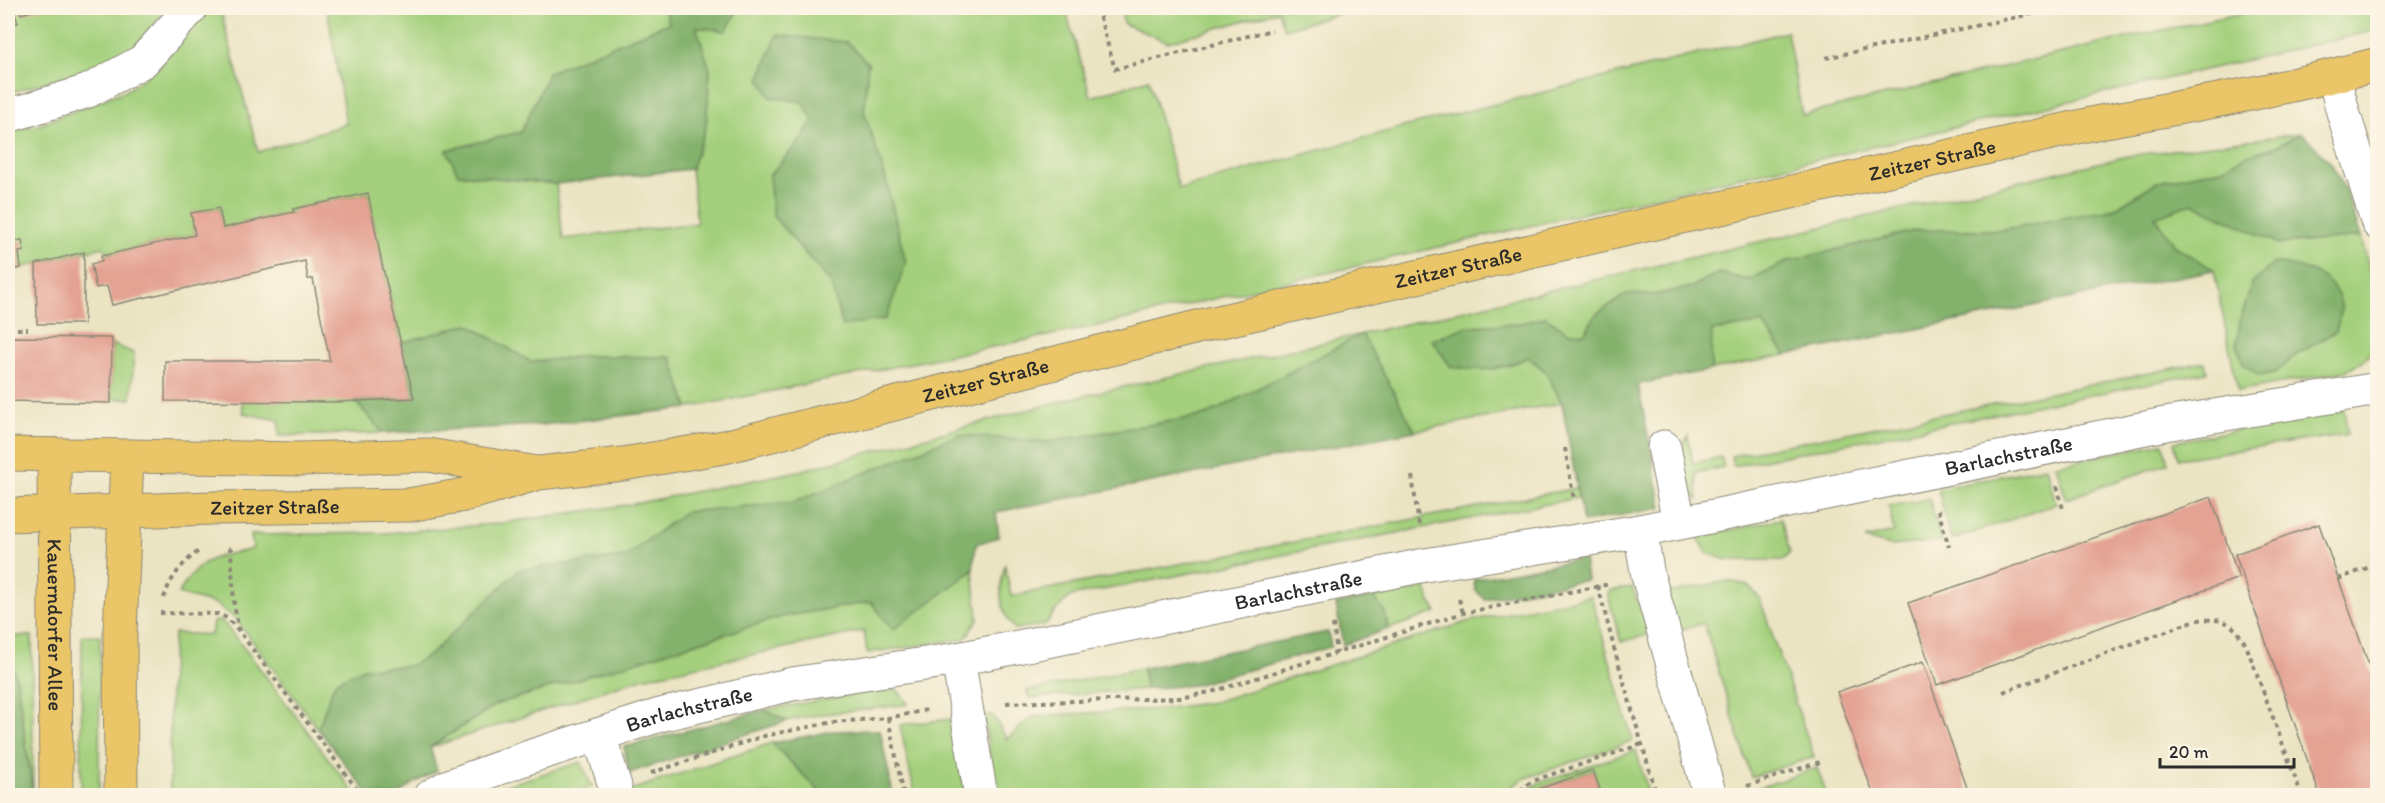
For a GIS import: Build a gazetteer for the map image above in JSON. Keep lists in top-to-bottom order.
{
  "streets": {
    "main road": ["Zeitzer Straße", "Kauerndorfer Allee"],
    "street": ["Barlachstraße"]
  },
  "crossings": [
    ["Zeitzer Straße", "Kauerndorfer Allee"]
  ],
  "scale_bar": "20 m"
}
